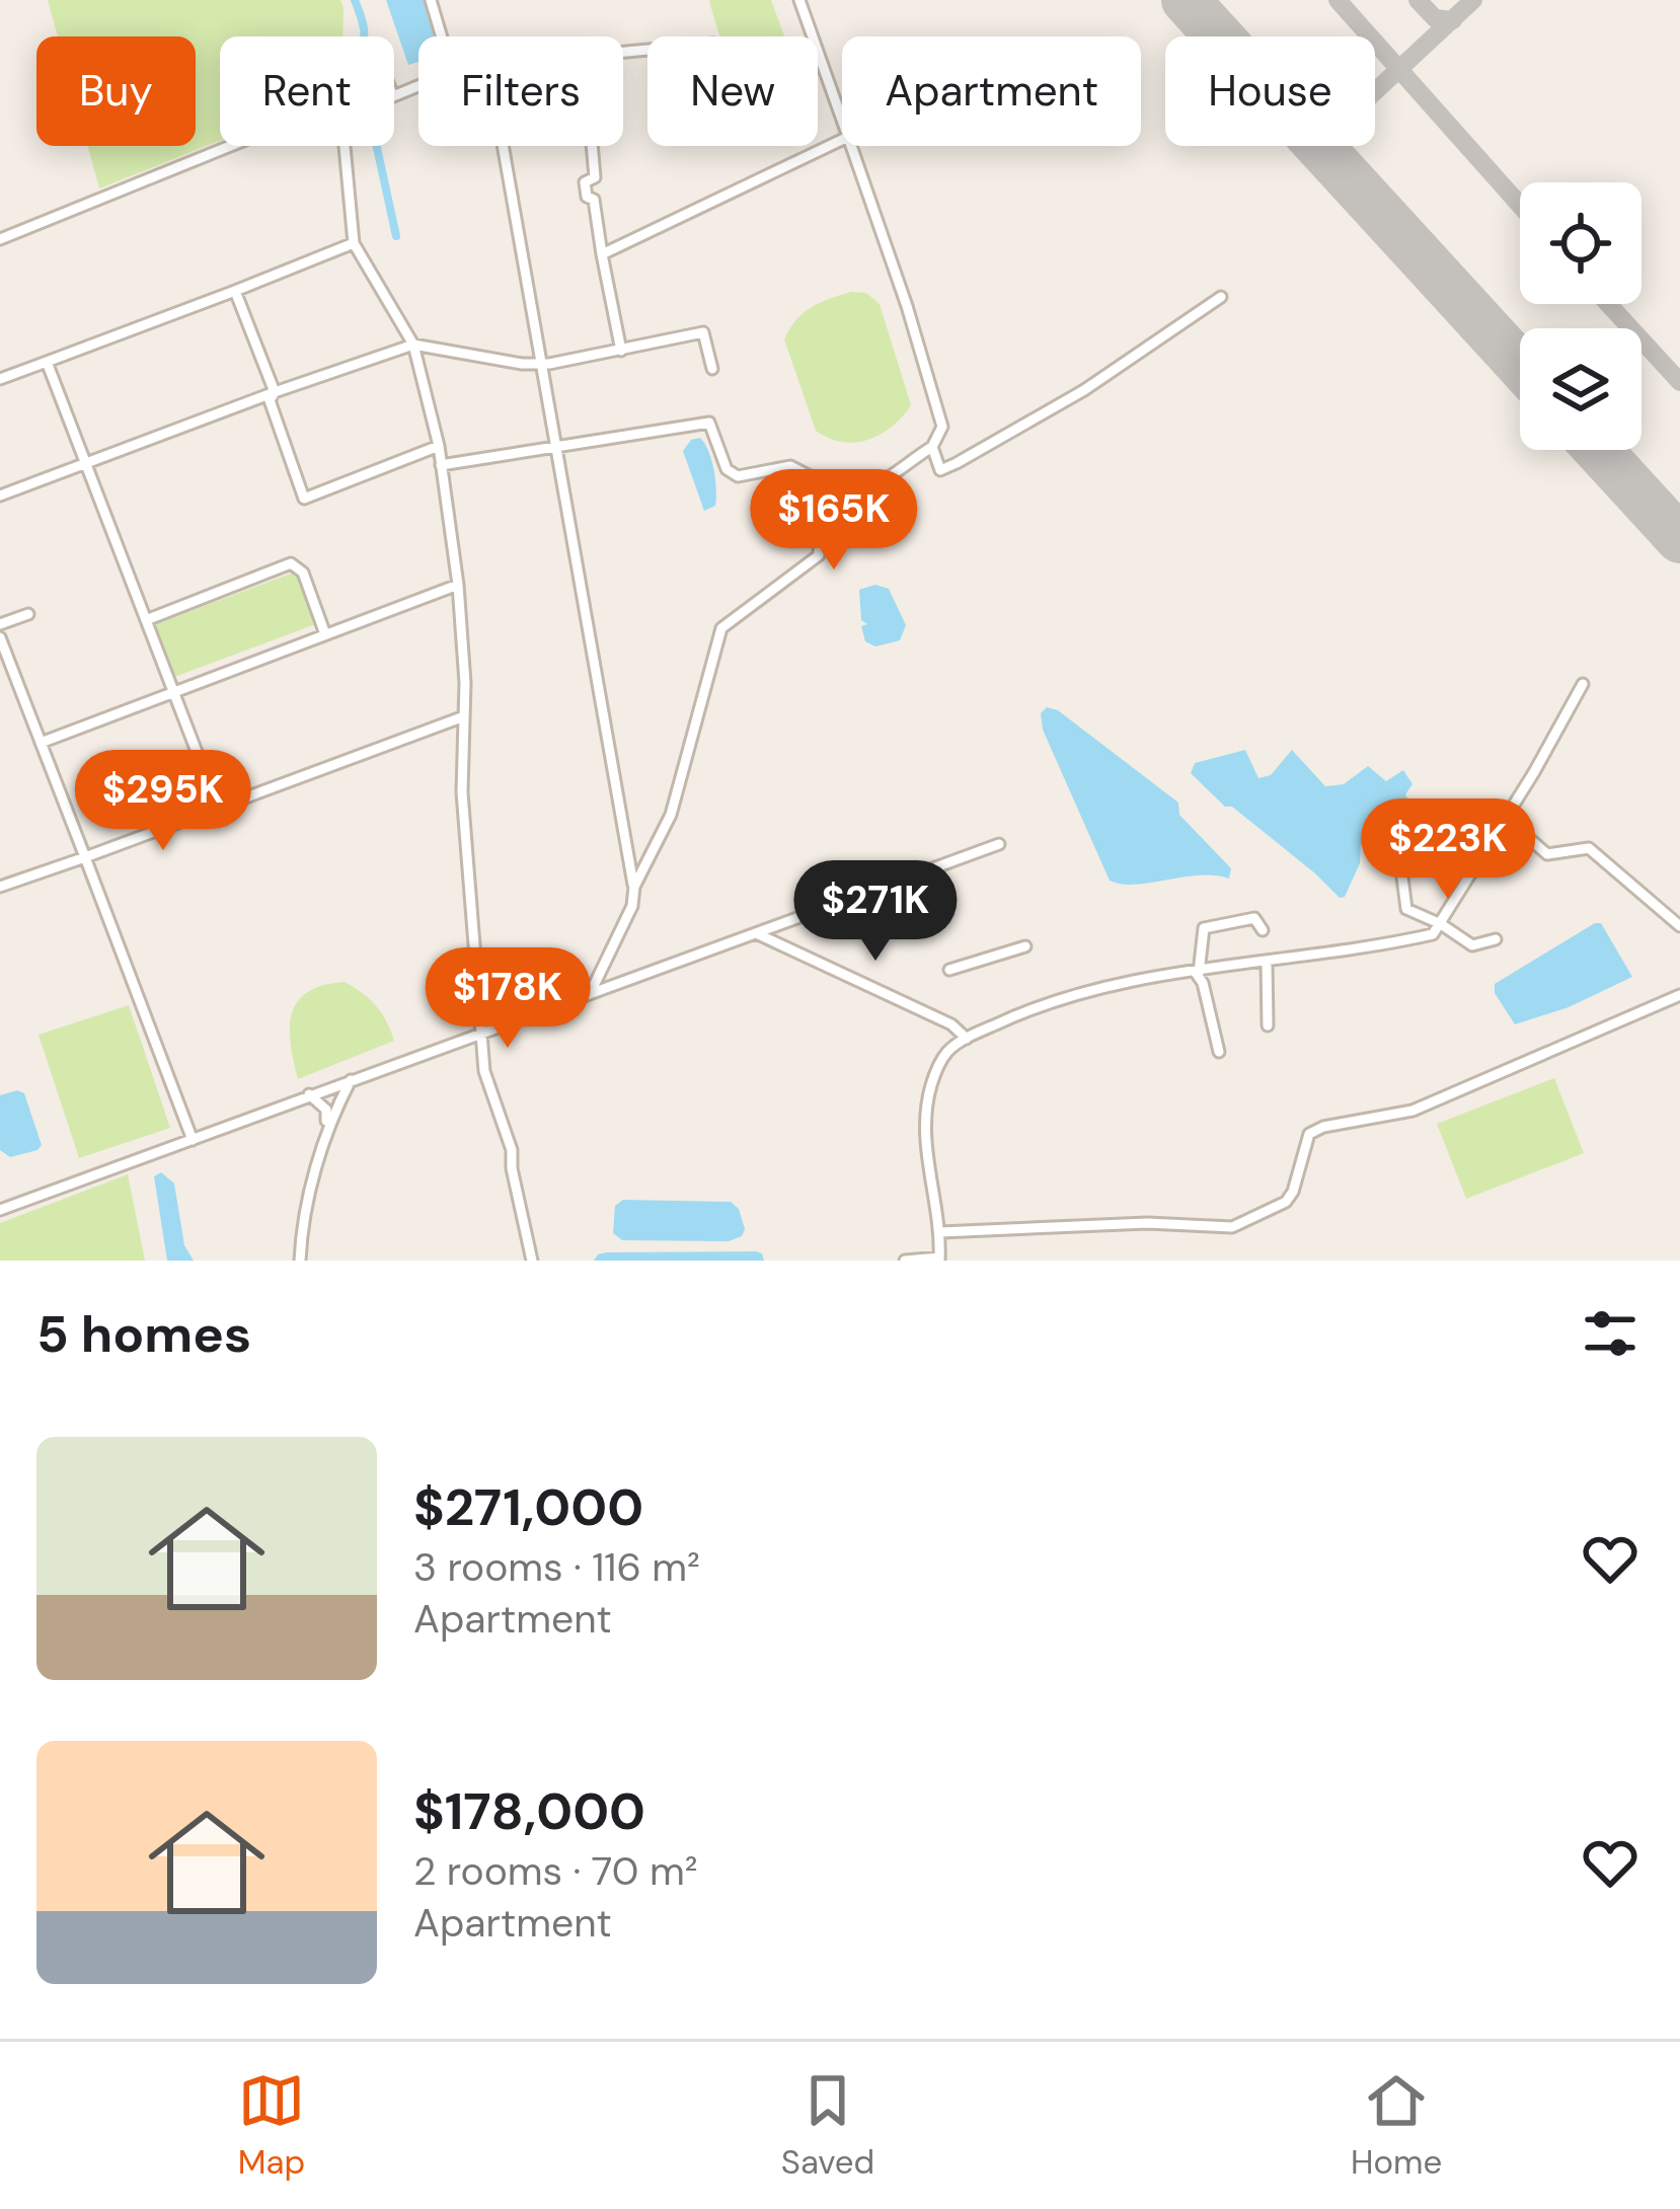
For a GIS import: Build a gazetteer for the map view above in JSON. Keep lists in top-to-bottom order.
{
  "page": {
    "chip": [
      "Buy",
      "Rent",
      "Filters",
      "New",
      "Apartment",
      "House"
    ],
    "price": [
      "$165K",
      "$295K",
      "$223K",
      "$271K",
      "$178K"
    ],
    "heading": "5 homes",
    "list": [
      {
        "name": "$271,000",
        "note": "3 rooms · 116 m² · Apartment"
      },
      {
        "name": "$178,000",
        "note": "2 rooms · 70 m² · Apartment"
      }
    ],
    "tabs": ["Map", "Saved", "Home"]
  }
}
